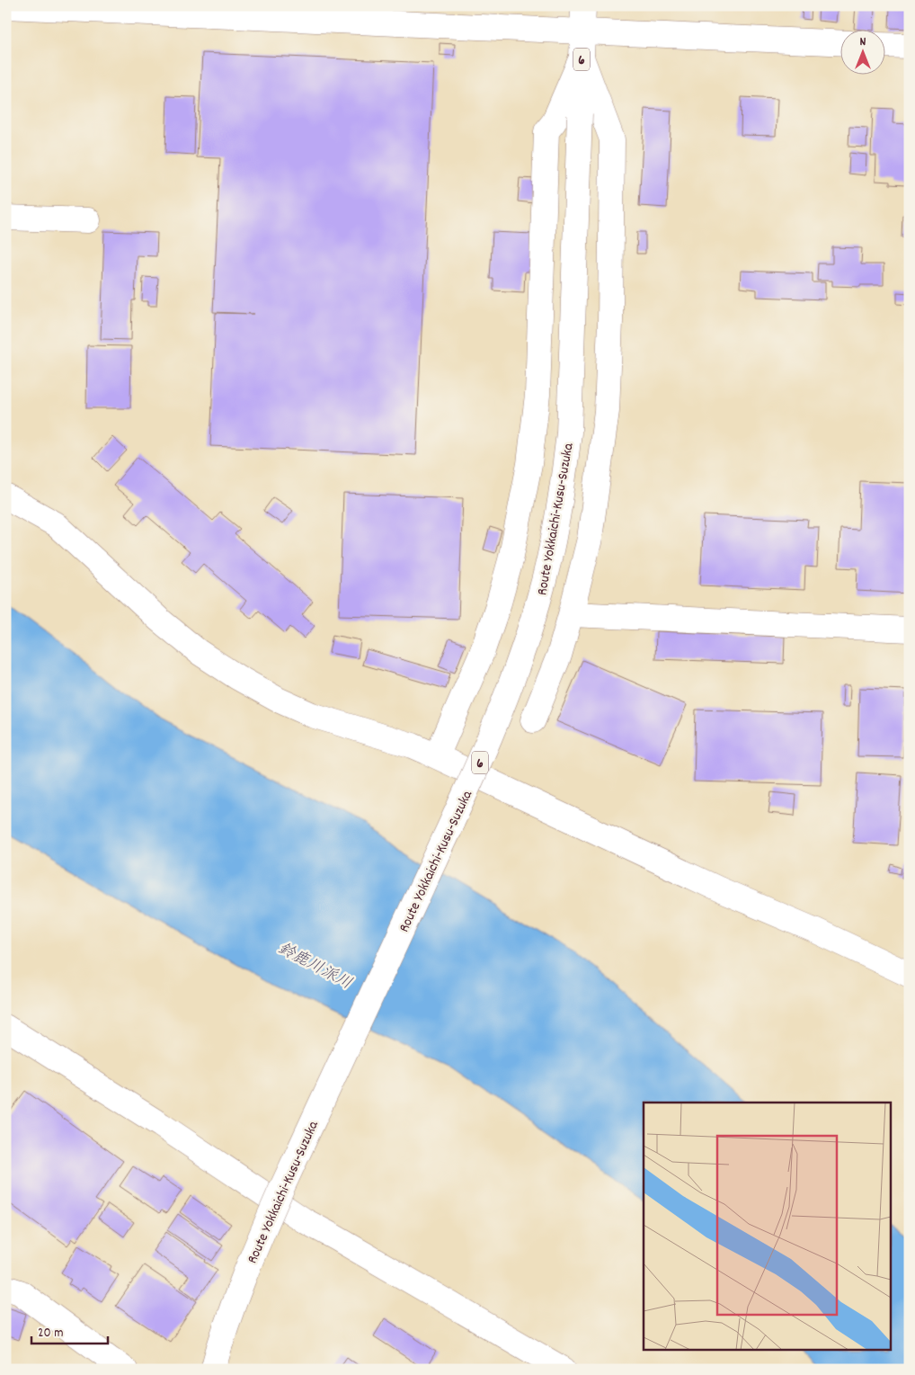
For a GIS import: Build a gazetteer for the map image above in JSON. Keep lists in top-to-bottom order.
{
  "streets": {
    "street": ["6", "Route Yokkaichi-Kusu-Suzuka"]
  },
  "water": ["鈴鹿川派川"],
  "scale_bar": "20 m",
  "north": "top"
}
